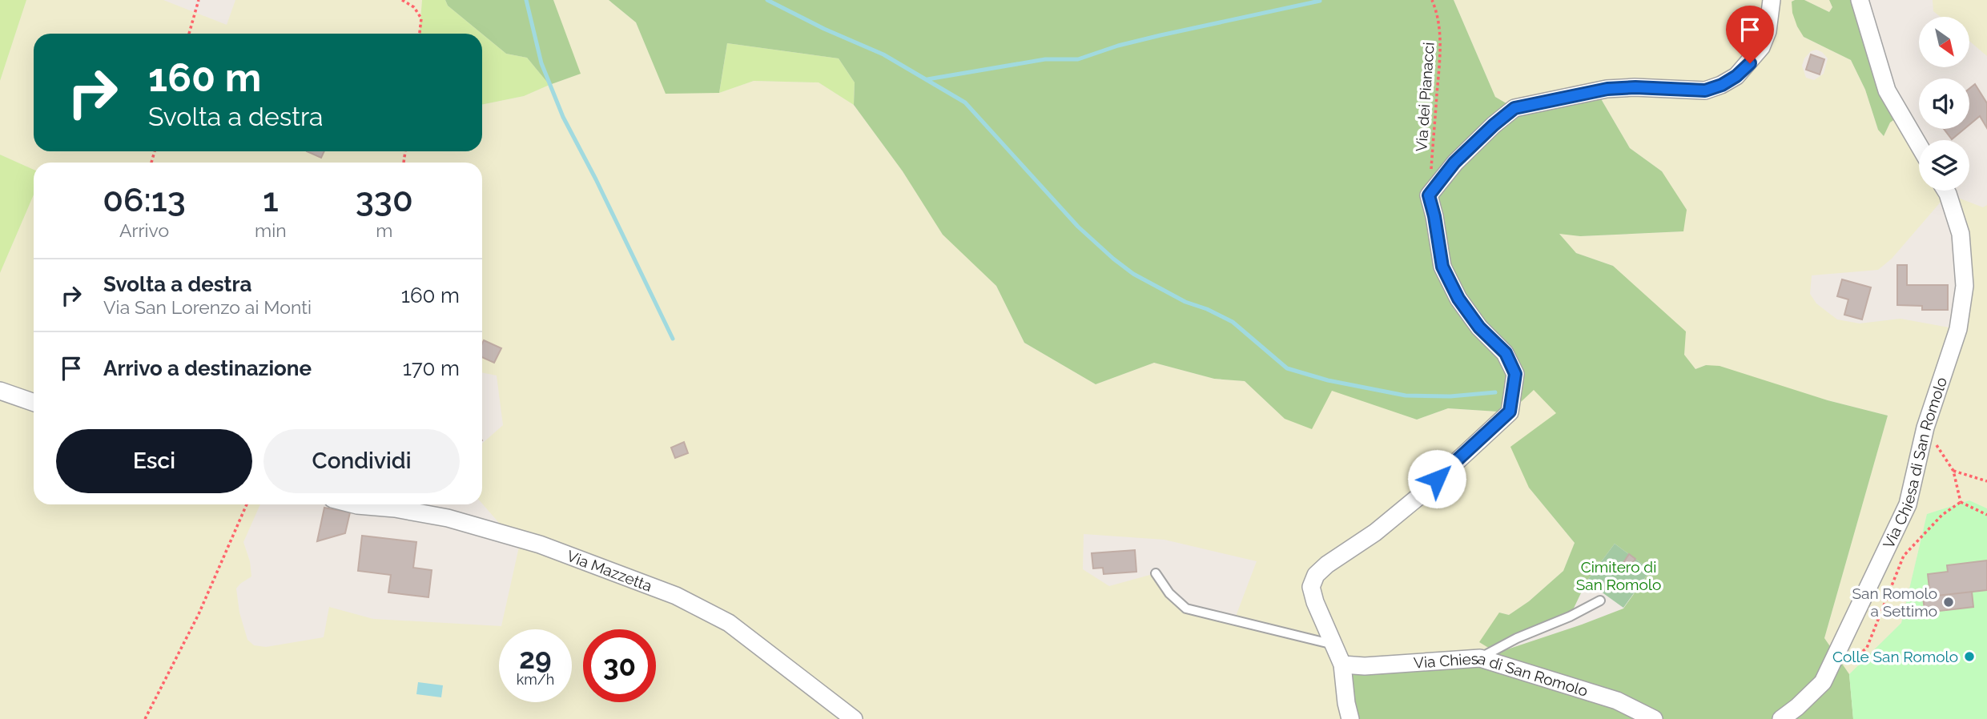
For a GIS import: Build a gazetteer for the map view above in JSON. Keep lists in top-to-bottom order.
{
  "streets": {
    "street": ["Via Chiesa di San Romolo", "Via Mazzetta"],
    "path": ["Via dei Pianacci"]
  },
  "parks": ["Cimitero di San Romolo"],
  "places": ["San Romolo a Settimo", "Colle San Romolo"],
  "north": "bottom right",
  "page": {
    "turn": ["160 m", "Svolta a destra"],
    "eta": [
      "06:13",
      "Arrivo",
      "1",
      "min",
      "330",
      "m"
    ],
    "list": [
      {
        "name": "Svolta a destra",
        "note": "Via San Lorenzo ai Monti",
        "value": "160 m"
      },
      {
        "name": "Arrivo a destinazione",
        "value": "170 m"
      }
    ],
    "buttons": ["Esci", "Condividi"],
    "speed": "29 km/h",
    "limit": "30"
  }
}
